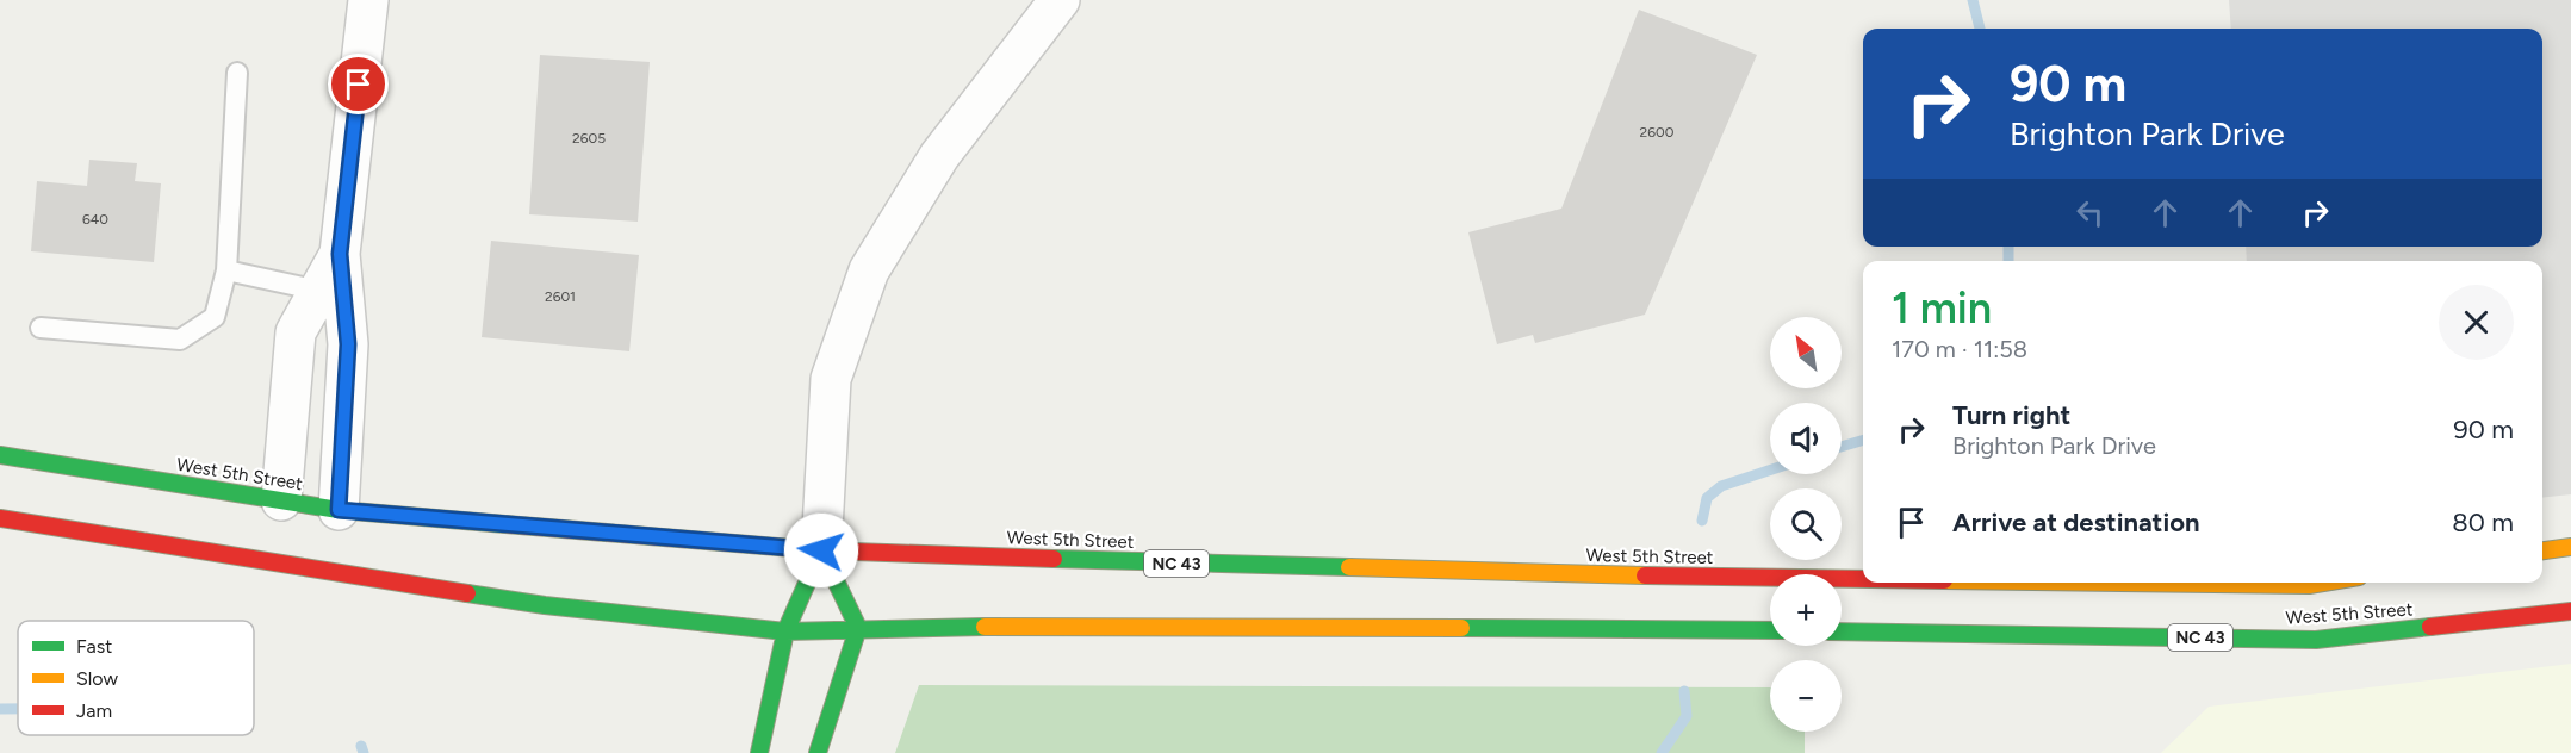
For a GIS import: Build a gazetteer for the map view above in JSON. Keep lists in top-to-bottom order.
{
  "streets": {
    "main road": ["West 5th Street", "NC 43"]
  },
  "house_numbers": [
    "2600",
    "2605",
    "640",
    "2601"
  ],
  "legend": ["Fast", "Slow", "Jam"],
  "north": "top left",
  "page": {
    "turn": ["90 m", "Brighton Park Drive"],
    "heading": ["1 min", "170 m · 11:58"],
    "map_buttons": ["+", "−"],
    "list": [
      {
        "name": "Turn right",
        "note": "Brighton Park Drive",
        "value": "90 m"
      },
      {
        "name": "Arrive at destination",
        "value": "80 m"
      }
    ]
  }
}
